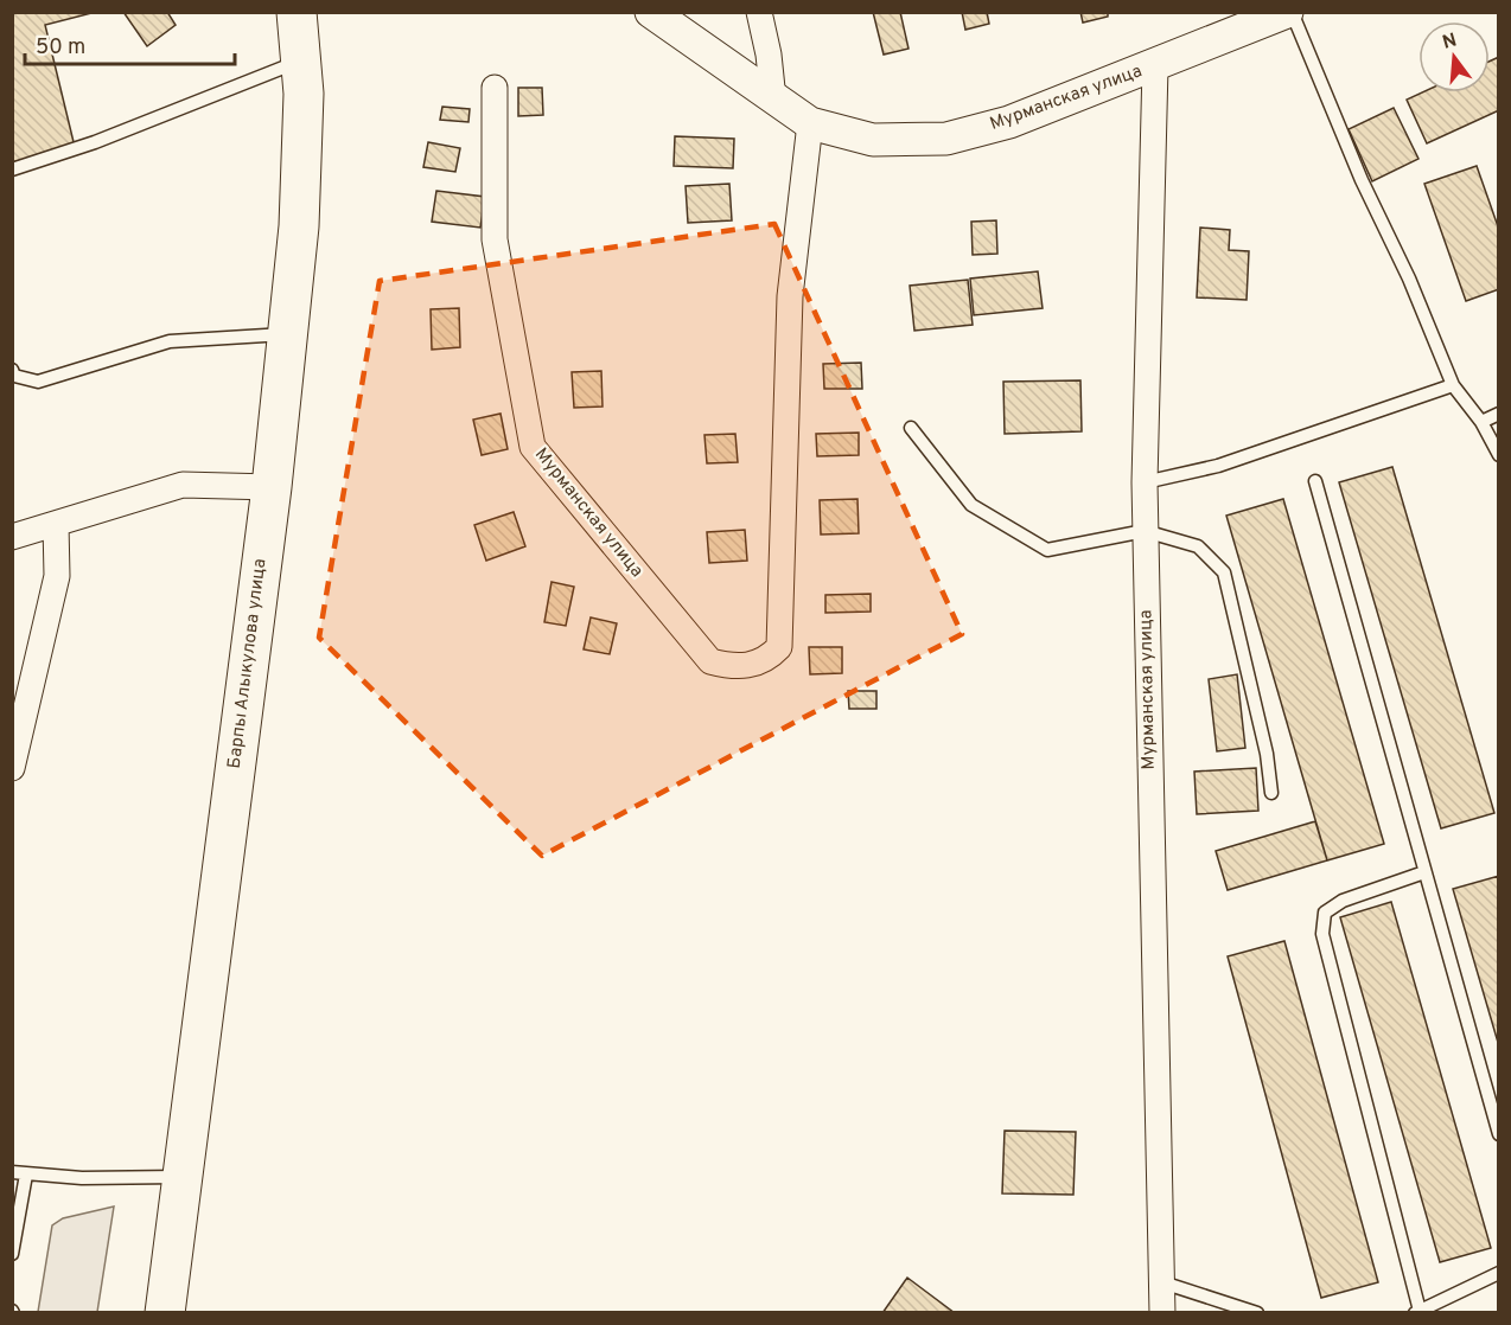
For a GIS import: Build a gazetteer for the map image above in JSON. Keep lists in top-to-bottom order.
{
  "streets": {
    "main road": ["Барпы Алыкулова улица"],
    "street": ["Мурманская улица"]
  },
  "scale_bar": "50 m",
  "north": "top"
}
